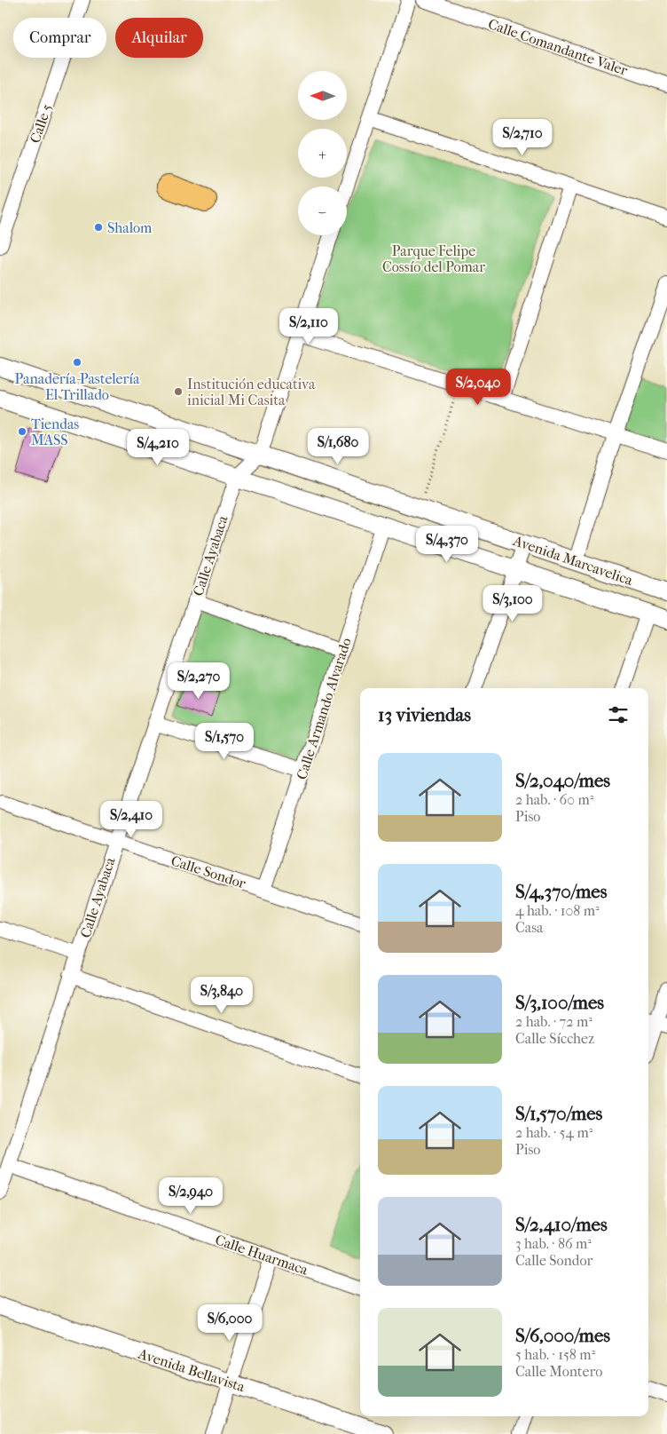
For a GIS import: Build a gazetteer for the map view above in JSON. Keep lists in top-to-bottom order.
{
  "streets": {
    "street": [
      "Calle Comandante Valer",
      "Calle 5",
      "Calle Ayabaca",
      "Avenida Marcavelica",
      "Calle Armando Alvarado",
      "Calle Sondor",
      "Calle Huarmaca",
      "Avenida Bellavista"
    ]
  },
  "crossings": [
    ["Calle Ayabaca", "Avenida Marcavelica"],
    ["Calle Ayabaca", "Calle Sondor"],
    ["Calle Ayabaca", "Calle Huarmaca"],
    ["Avenida Marcavelica", "Calle Armando Alvarado"],
    ["Calle Armando Alvarado", "Calle Sondor"]
  ],
  "parks": ["Parque Felipe Cossío del Pomar"],
  "places": [
    "Shalom",
    "Panadería-Pastelería El Trillado",
    "Institución educativa inicial Mi Casita",
    "Tiendas MASS"
  ],
  "north": "left",
  "page": {
    "chip": ["Comprar", "Alquilar"],
    "map_buttons": ["+", "−"],
    "price": [
      "S/2,710",
      "S/2,110",
      "S/2,040",
      "S/1,680",
      "S/4,210",
      "S/4,370",
      "S/3,100",
      "S/2,270",
      "S/1,570",
      "S/2,410",
      "S/3,840",
      "S/2,940",
      "S/6,000"
    ],
    "heading": "13 viviendas",
    "list": [
      {
        "name": "S/2,040/mes",
        "note": "2 hab. · 60 m² · Piso"
      },
      {
        "name": "S/4,370/mes",
        "note": "4 hab. · 108 m² · Casa"
      },
      {
        "name": "S/3,100/mes",
        "note": "2 hab. · 72 m² · Calle Sícchez"
      },
      {
        "name": "S/1,570/mes",
        "note": "2 hab. · 54 m² · Piso"
      },
      {
        "name": "S/2,410/mes",
        "note": "3 hab. · 86 m² · Calle Sondor"
      },
      {
        "name": "S/6,000/mes",
        "note": "5 hab. · 158 m² · Calle Montero"
      }
    ]
  }
}
